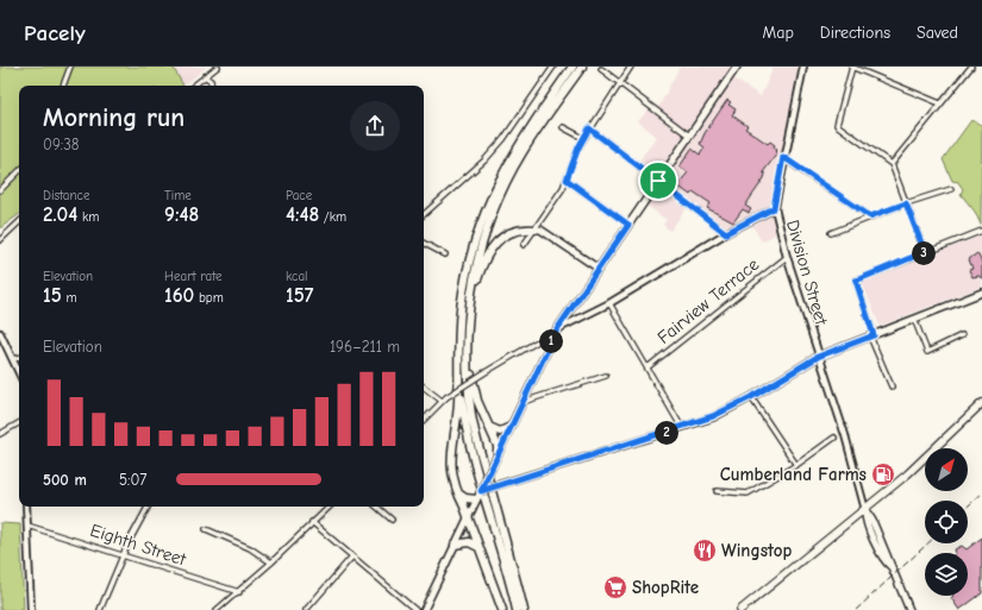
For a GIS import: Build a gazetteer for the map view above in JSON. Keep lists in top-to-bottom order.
{
  "streets": {
    "main road": ["Division Street"],
    "street": ["Fairview Terrace", "Eighth Street"]
  },
  "crossings": [
    ["Division Street", "Fairview Terrace"]
  ],
  "places": {
    "fuel station": ["Cumberland Farms"],
    "restaurant": ["Wingstop"],
    "supermarket": ["ShopRite"]
  },
  "north": "top right",
  "page": {
    "header": "Pacely",
    "nav": ["Map", "Directions", "Saved"],
    "heading": ["Morning run", "09:38"],
    "stats": [
      ["Distance", "2.04 km"],
      ["Time", "9:48"],
      ["Pace", "4:48 /km"],
      ["Elevation", "15 m"],
      ["Heart rate", "160 bpm"],
      ["kcal", "157"]
    ],
    "pins": ["3", "1", "2"],
    "chart": ["Elevation", "196–211 m"],
    "list": [
      {
        "name": "500 m",
        "note": "5:07"
      }
    ]
  }
}
